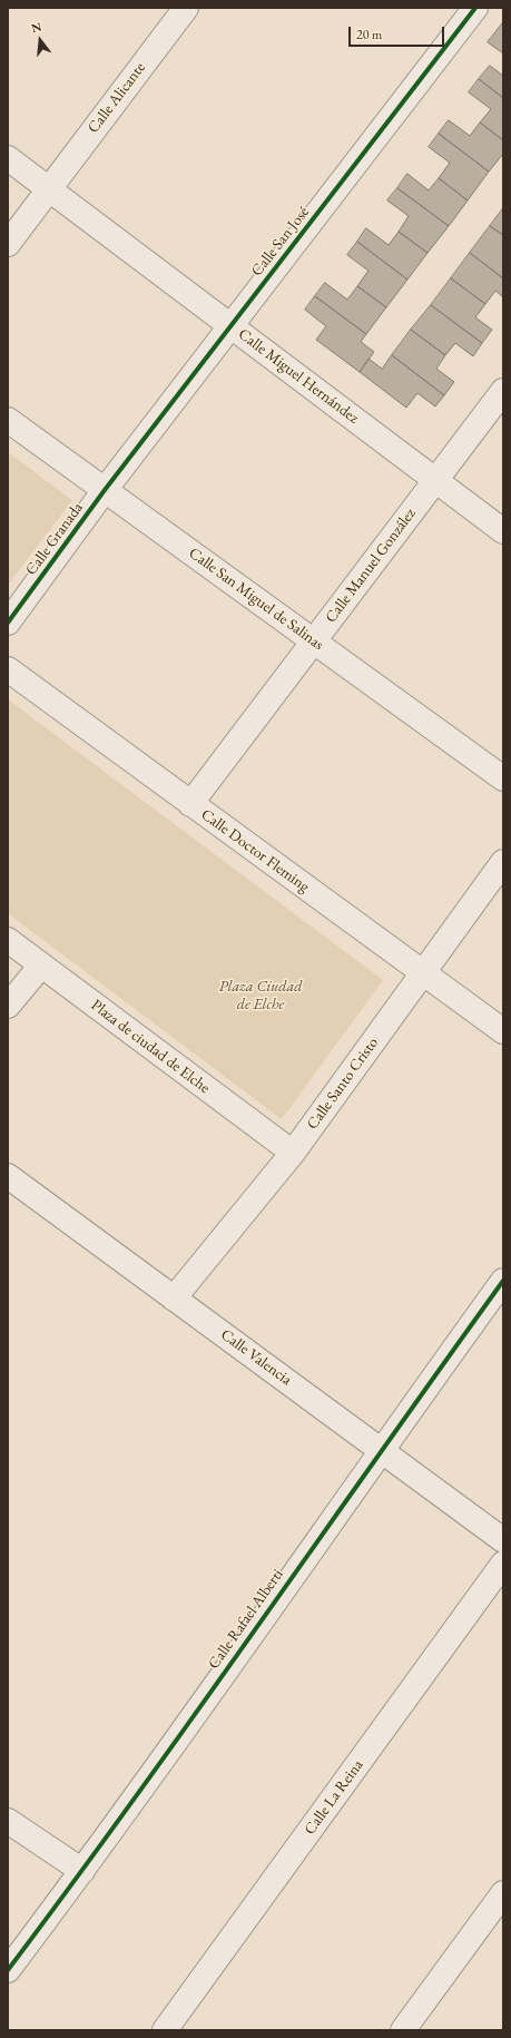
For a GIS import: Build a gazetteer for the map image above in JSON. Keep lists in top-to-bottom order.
{
  "streets": {
    "street": [
      "Calle Alicante",
      "Calle San José",
      "Calle Miguel Hernández",
      "Calle Granada",
      "Calle Manuel González",
      "Calle San Miguel de Salinas",
      "Calle Doctor Fleming",
      "Plaza de ciudad de Elche",
      "Calle Santo Cristo",
      "Calle Valencia",
      "Calle Rafael Alberti",
      "Calle La Reina"
    ]
  },
  "crossings": [
    ["Calle Alicante", "Calle Miguel Hernández"],
    ["Calle San José", "Calle Miguel Hernández"],
    ["Calle San José", "Calle Granada"],
    ["Calle San José", "Calle San Miguel de Salinas"],
    ["Calle Miguel Hernández", "Calle Manuel González"],
    ["Calle Granada", "Calle San Miguel de Salinas"],
    ["Calle Manuel González", "Calle San Miguel de Salinas"],
    ["Calle Manuel González", "Calle Doctor Fleming"],
    ["Calle Doctor Fleming", "Calle Santo Cristo"],
    ["Plaza de ciudad de Elche", "Calle Santo Cristo"],
    ["Calle Santo Cristo", "Calle Valencia"],
    ["Calle Valencia", "Calle Rafael Alberti"]
  ],
  "parks": ["Plaza Ciudad de Elche"],
  "scale_bar": "20 m",
  "north": "top"
}
